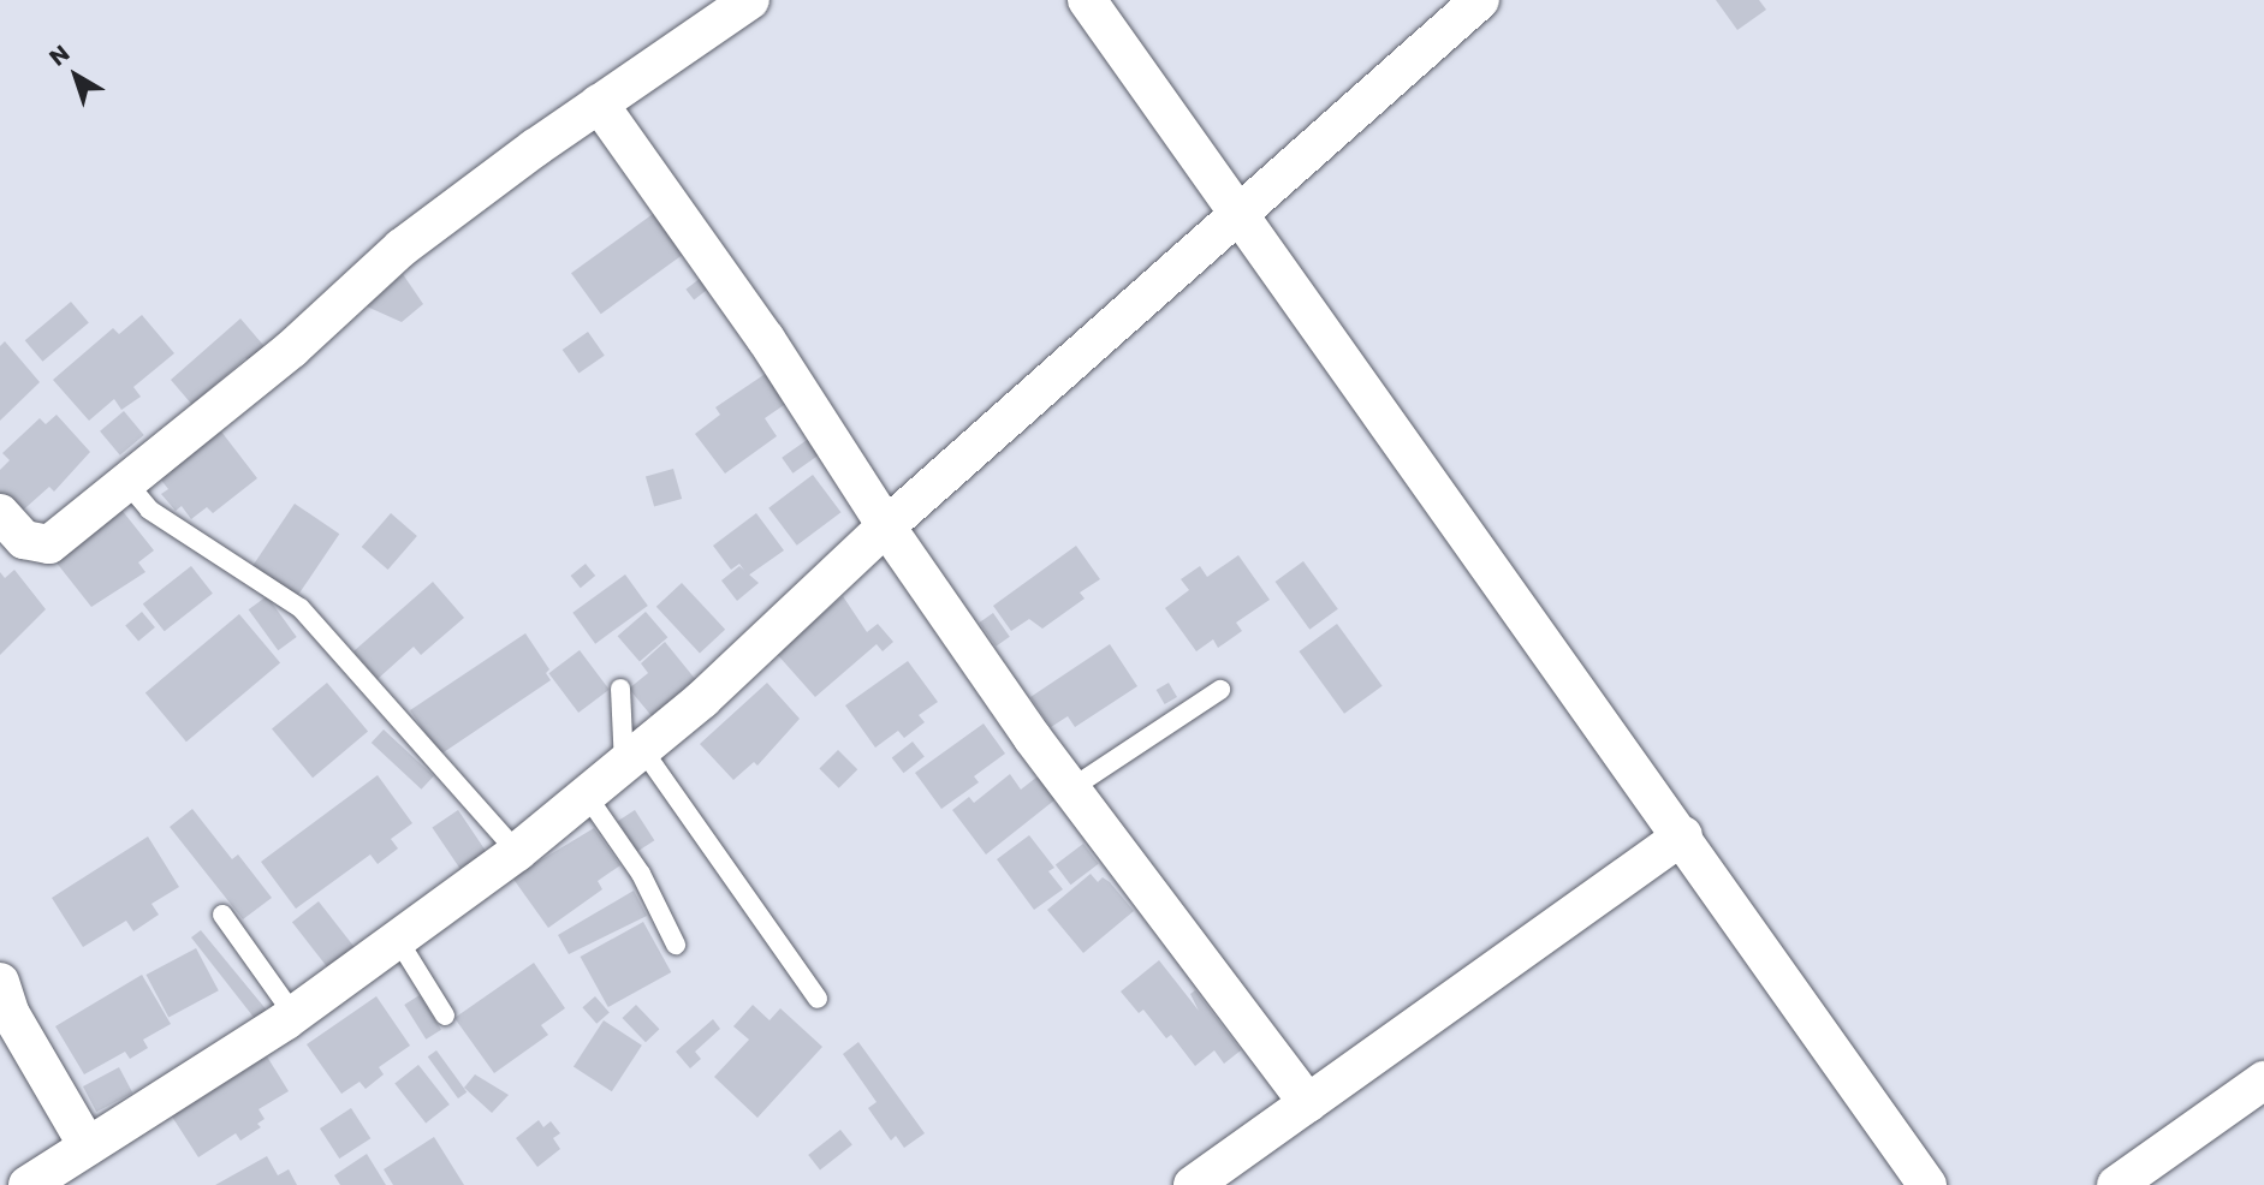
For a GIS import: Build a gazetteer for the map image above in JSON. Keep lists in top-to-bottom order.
{
  "north": "top left"
}
